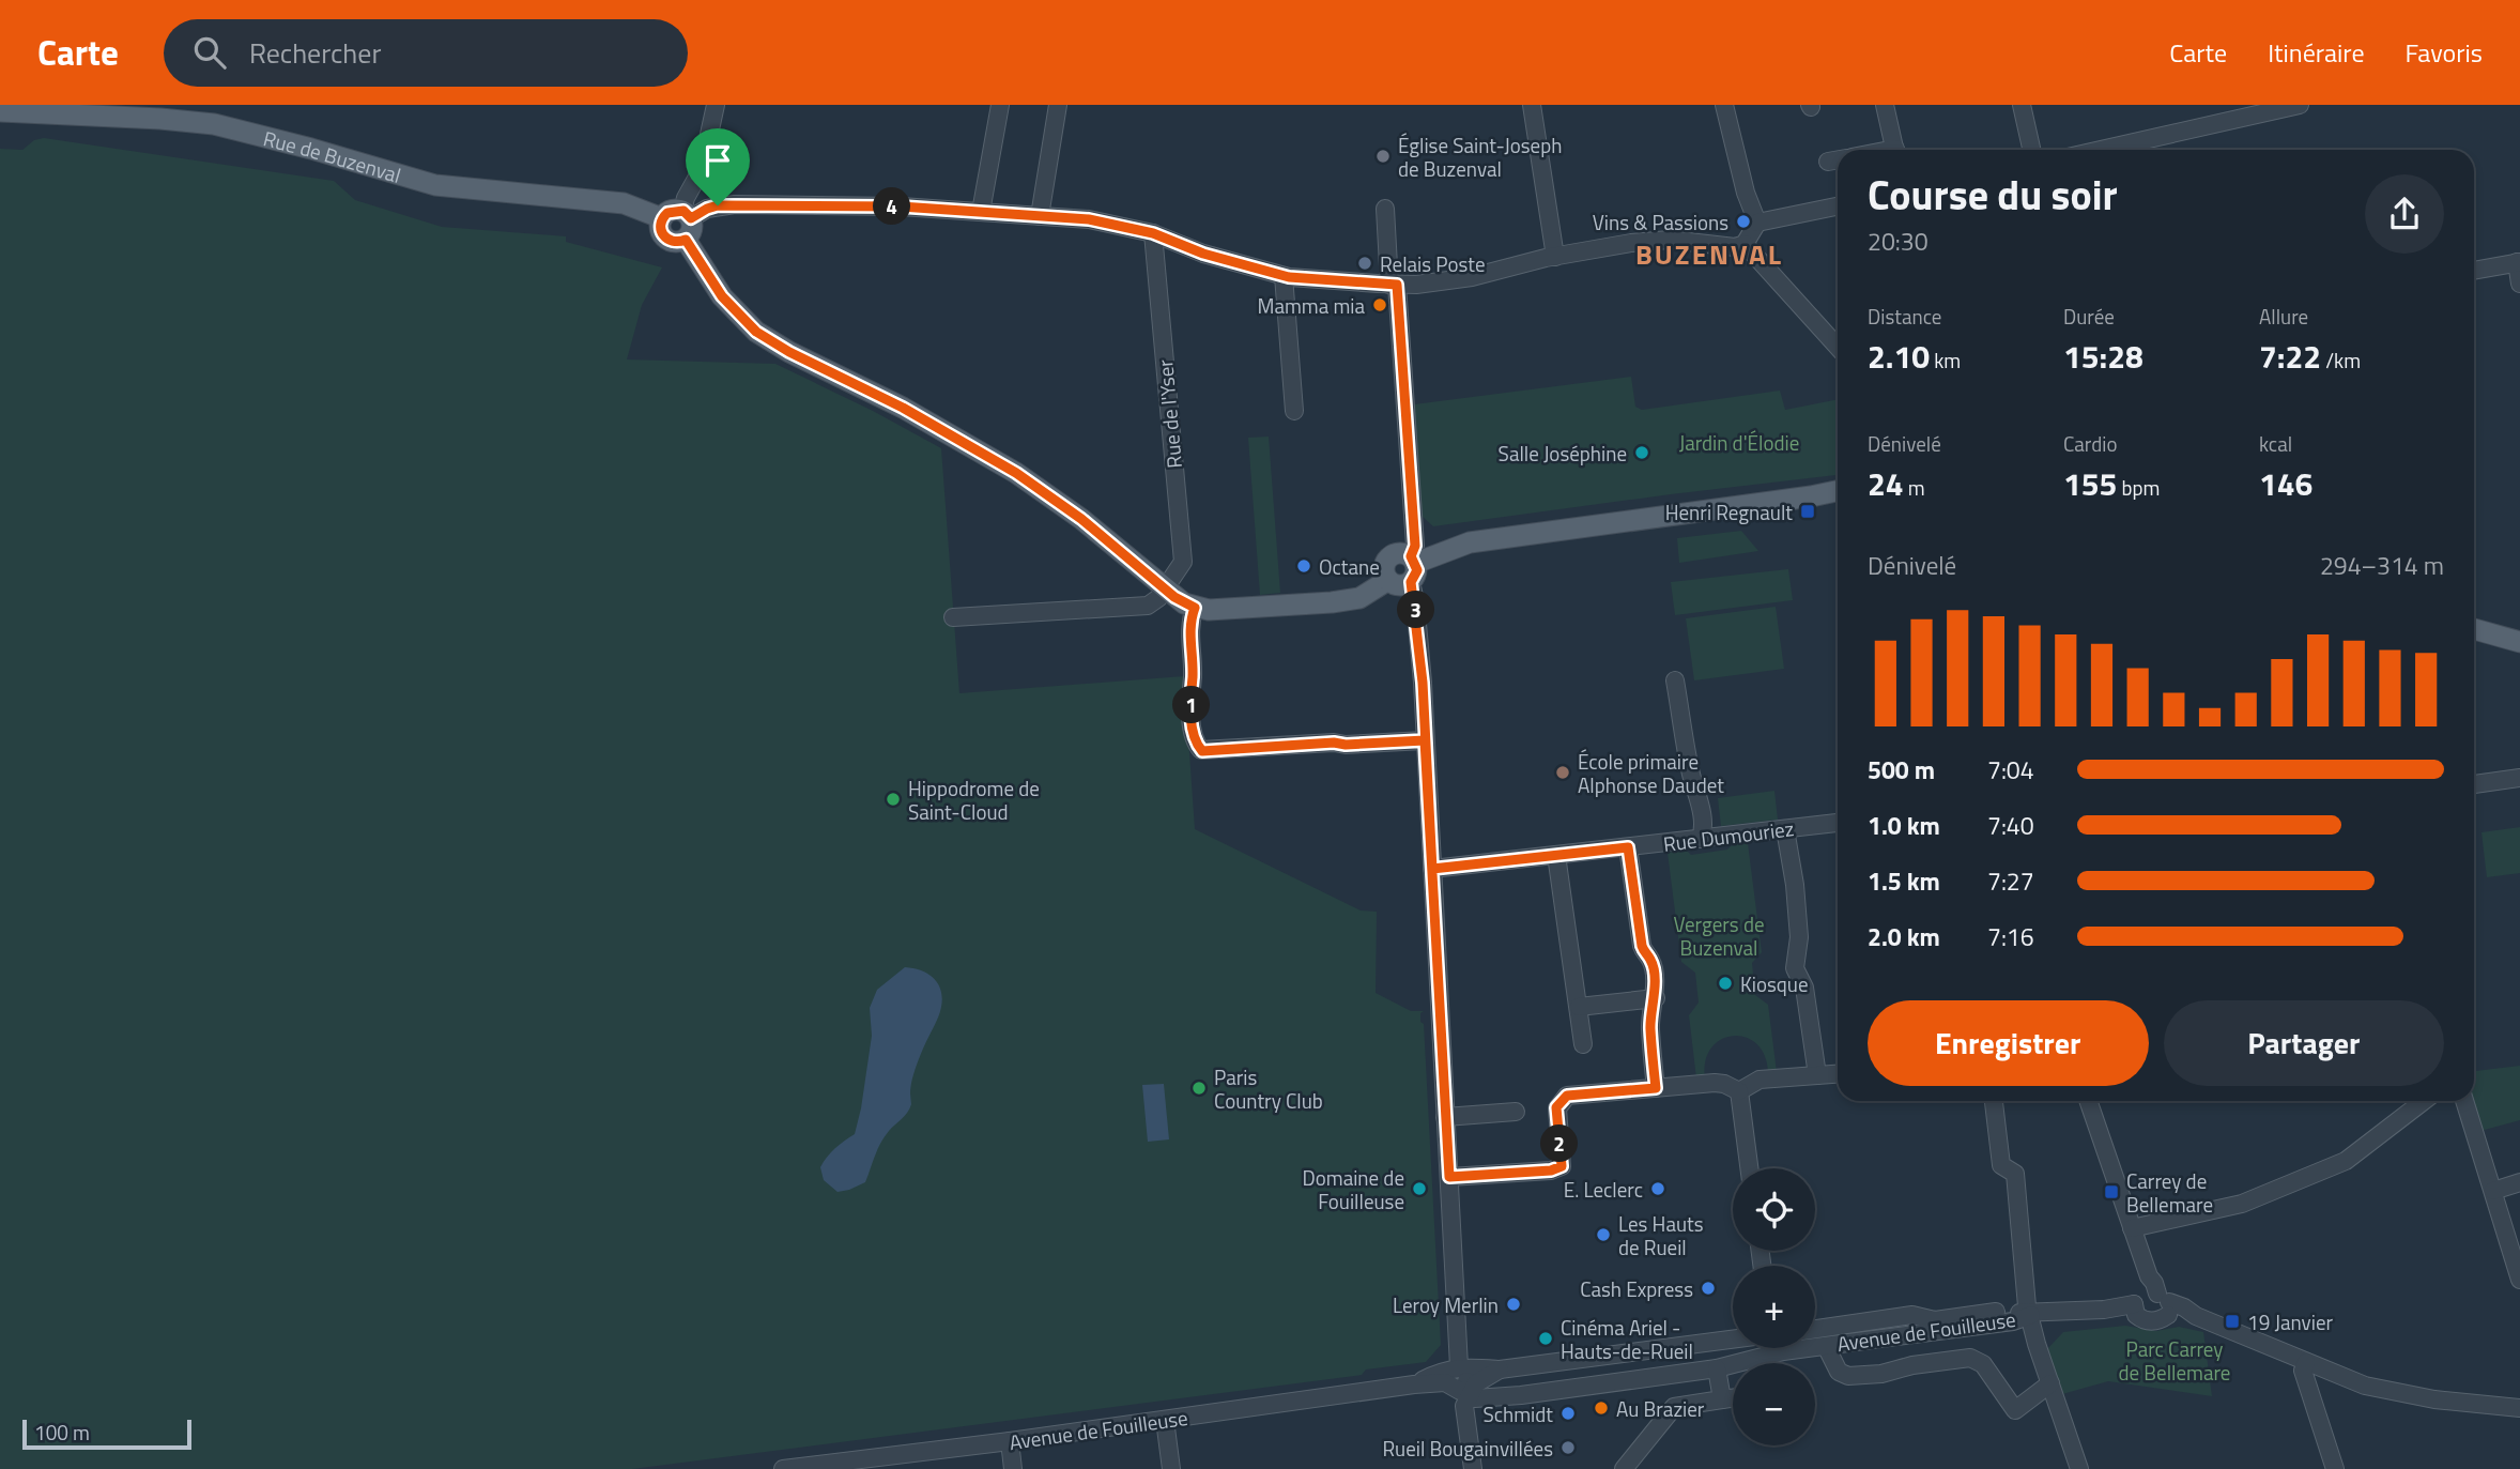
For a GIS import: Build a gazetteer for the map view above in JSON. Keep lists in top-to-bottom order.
{
  "streets": {
    "main road": ["Rue de Buzenval"],
    "street": ["Rue de l'Yser", "Rue Dumouriez", "Avenue de Fouilleuse"]
  },
  "districts": ["BUZENVAL"],
  "parks": ["Jardin d'Élodie", "Vergers de Buzenval", "Parc Carrey de Bellemare"],
  "places": {
    "other": [
      "Église Saint-Joseph de Buzenval",
      "Vins & Passions",
      "Relais Poste",
      "Mamma mia",
      "Salle Joséphine",
      "Octane",
      "École primaire Alphonse Daudet",
      "Hippodrome de Saint-Cloud",
      "Kiosque",
      "Paris Country Club",
      "Domaine de Fouilleuse",
      "E. Leclerc",
      "Les Hauts de Rueil",
      "Cash Express",
      "Leroy Merlin",
      "Cinéma Ariel - Hauts-de-Rueil",
      "Au Brazier",
      "Schmidt",
      "Rueil Bougainvillées"
    ],
    "transit": ["Henri Regnault", "Carrey de Bellemare", "19 Janvier"]
  },
  "scale_bar": "100 m",
  "page": {
    "header": "Carte",
    "search": "Rechercher",
    "nav": ["Carte", "Itinéraire", "Favoris"],
    "heading": ["Course du soir", "20:30"],
    "pins": [
      "4",
      "3",
      "1",
      "2"
    ],
    "stats": [
      ["Distance", "2.10 km"],
      ["Durée", "15:28"],
      ["Allure", "7:22 /km"],
      ["Dénivelé", "24 m"],
      ["Cardio", "155 bpm"],
      ["kcal", "146"]
    ],
    "chart": ["Dénivelé", "294–314 m"],
    "list": [
      {
        "name": "500 m",
        "note": "7:04"
      },
      {
        "name": "1.0 km",
        "note": "7:40"
      },
      {
        "name": "1.5 km",
        "note": "7:27"
      },
      {
        "name": "2.0 km",
        "note": "7:16"
      }
    ],
    "buttons": ["Enregistrer", "Partager"],
    "map_buttons": ["+", "−"],
    "scale": "100 m"
  }
}
